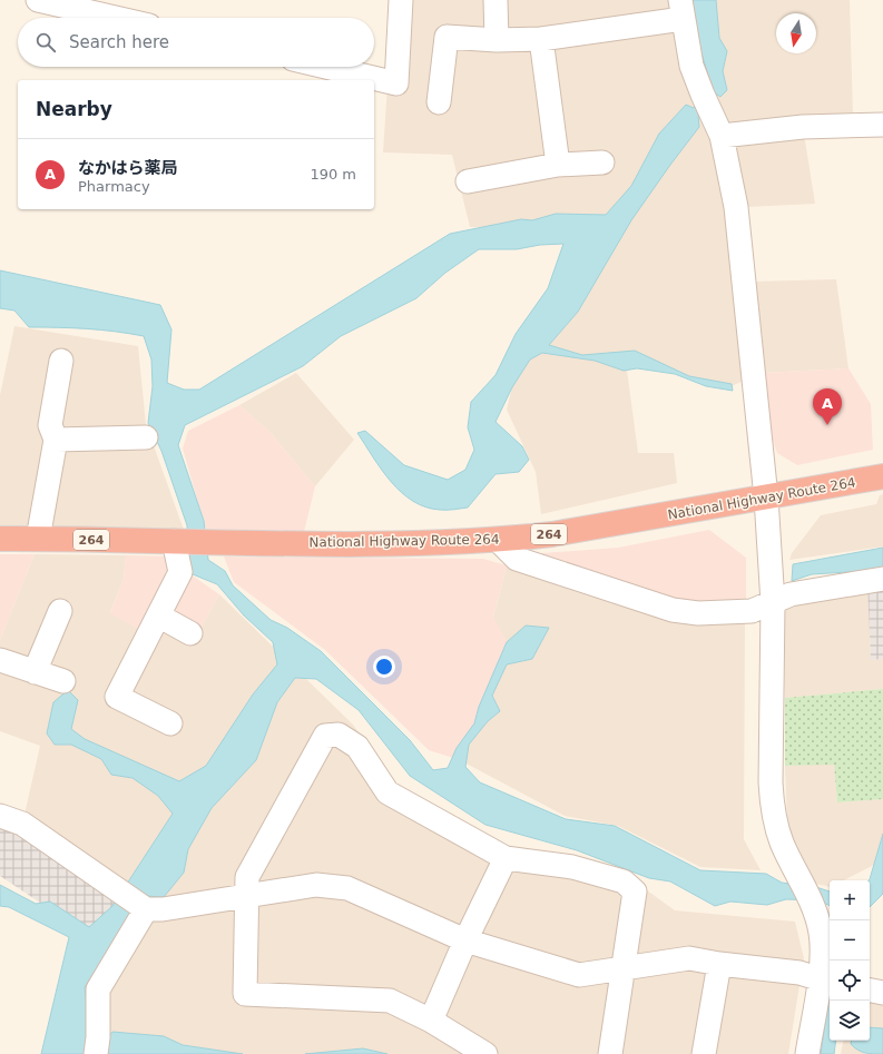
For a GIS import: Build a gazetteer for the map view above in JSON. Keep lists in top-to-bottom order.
{
  "streets": {
    "highway": ["National Highway Route 264", "264"]
  },
  "north": "bottom",
  "page": {
    "search": "Search here",
    "heading": "Nearby",
    "list": [
      {
        "mark": "A",
        "name": "なかはら薬局",
        "note": "Pharmacy",
        "value": "190 m"
      }
    ],
    "pins": "A",
    "map_buttons": ["+", "−"]
  }
}
